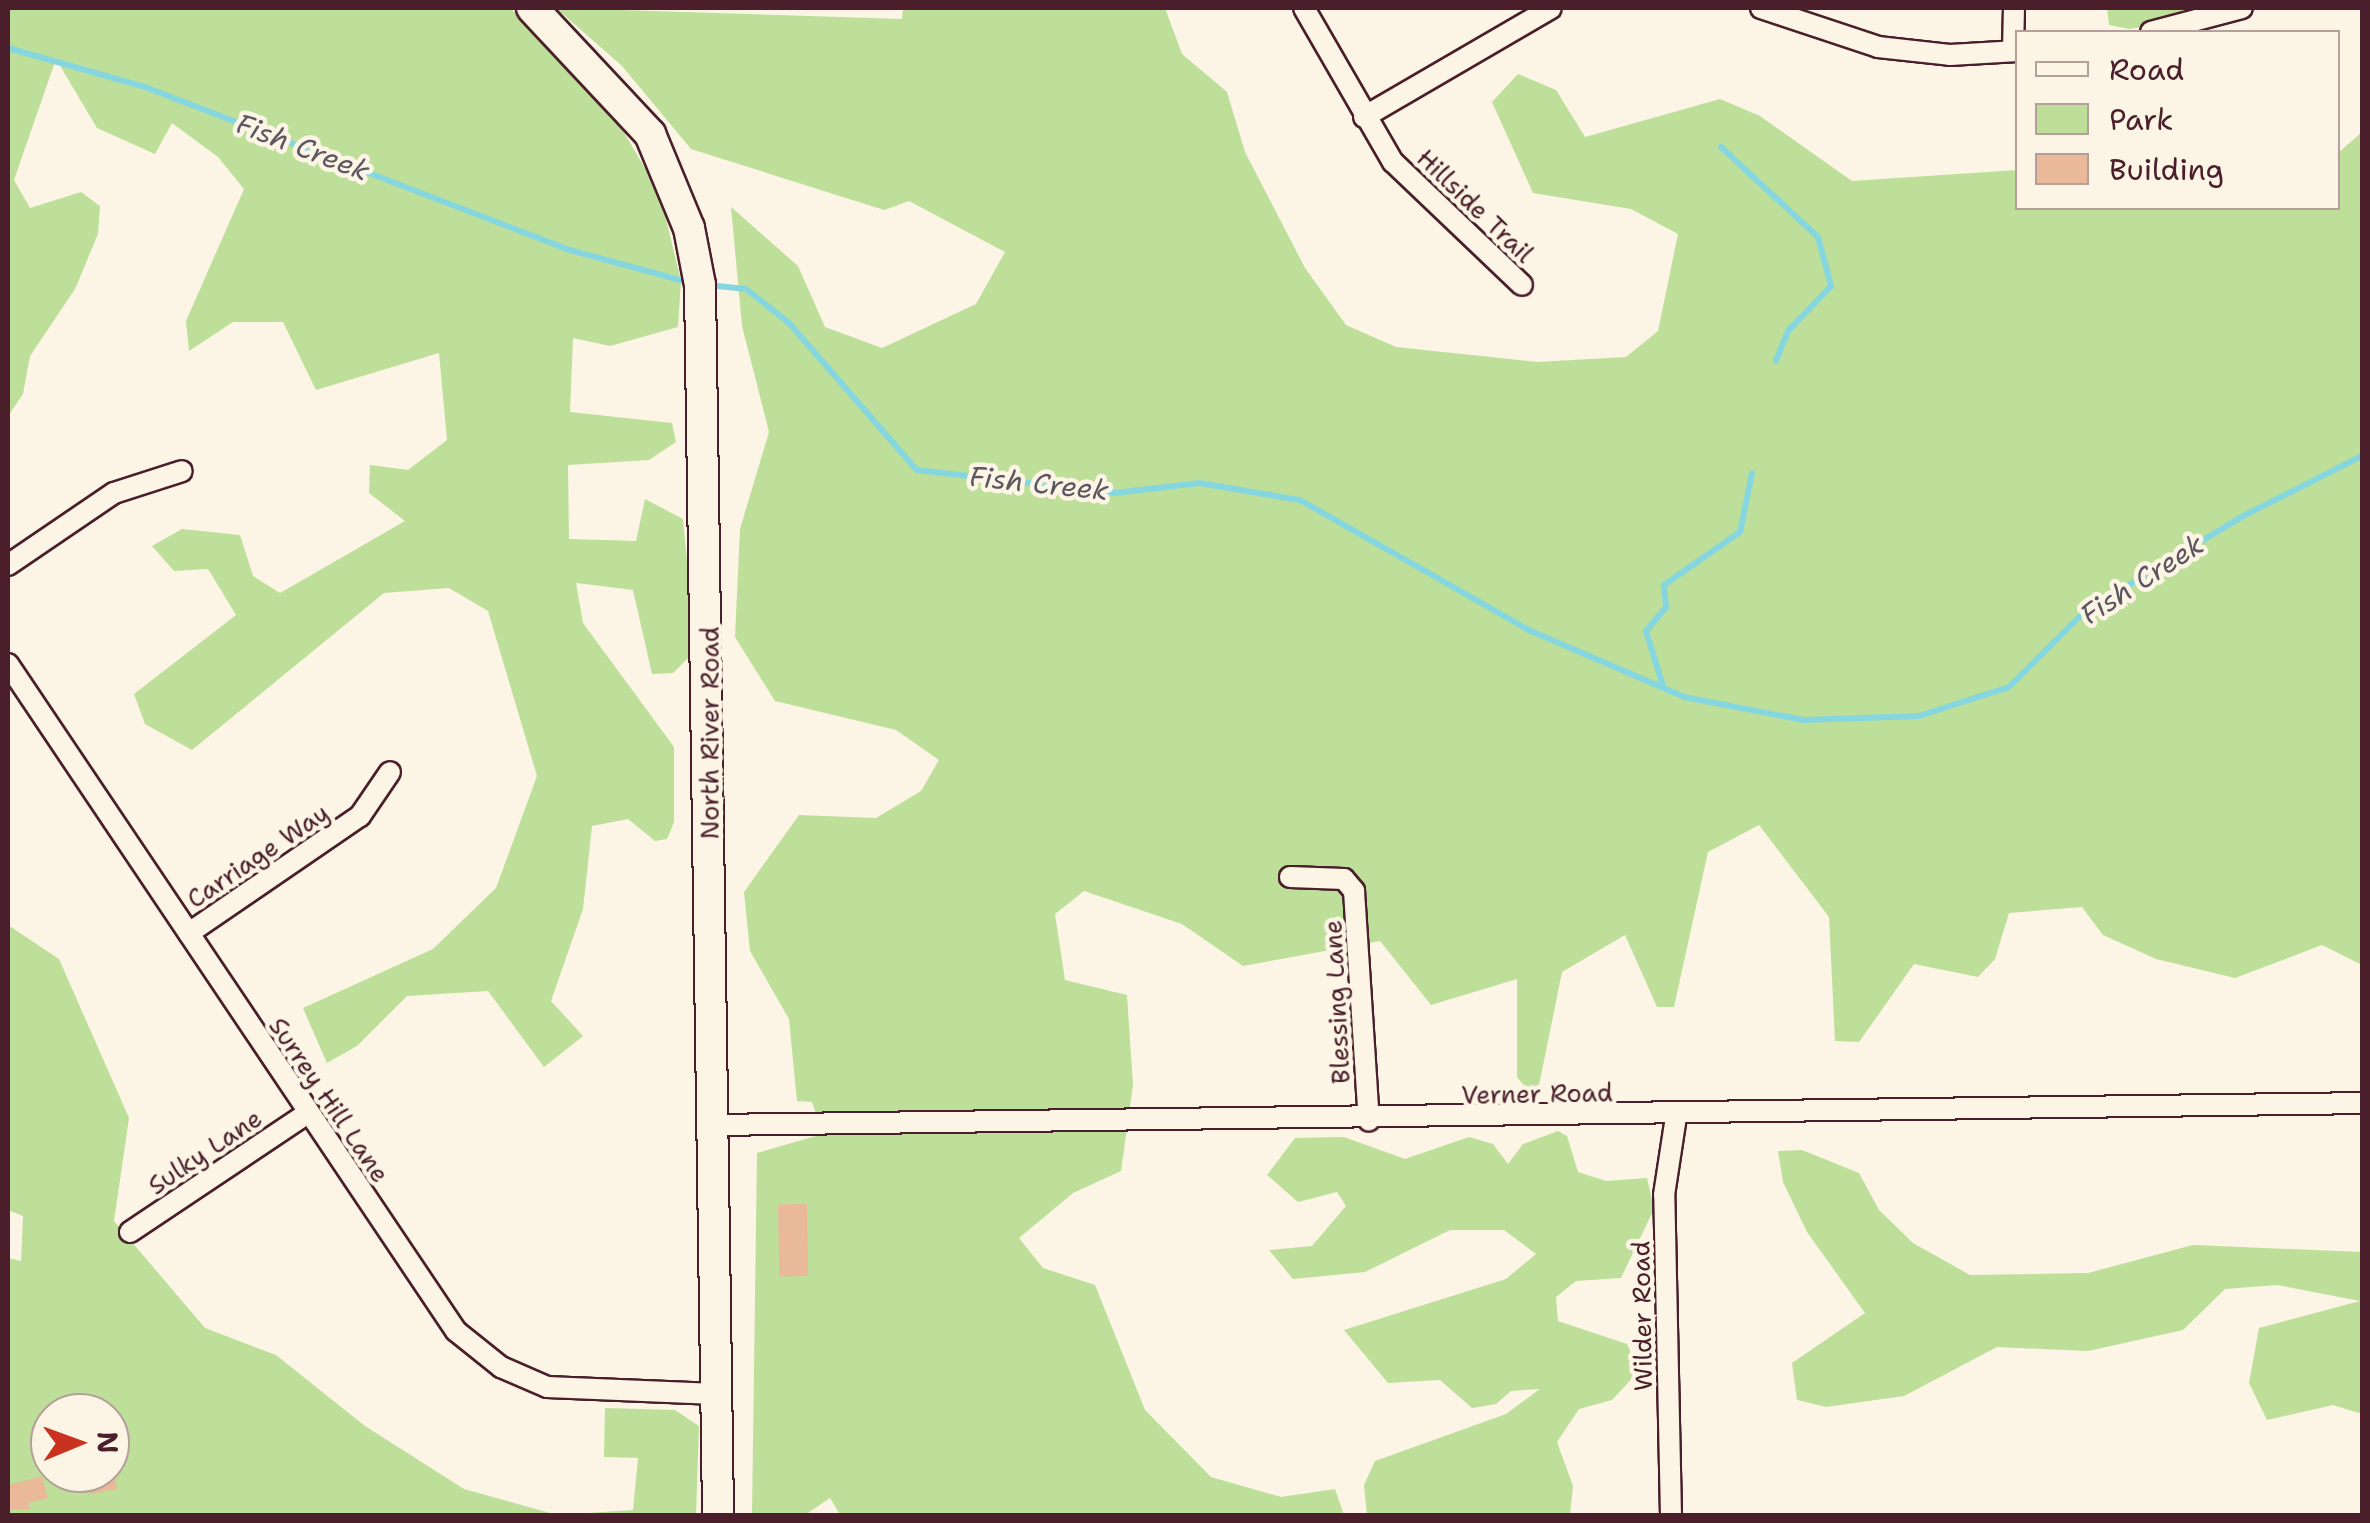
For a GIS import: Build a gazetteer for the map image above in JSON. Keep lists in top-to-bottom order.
{
  "streets": {
    "street": [
      "Hillside Trail",
      "North River Road",
      "Carriage Way",
      "Blessing Lane",
      "Verner Road",
      "Surrey Hill Lane",
      "Sulky Lane",
      "Wilder Road"
    ]
  },
  "crossings": [
    ["North River Road", "Verner Road"],
    ["North River Road", "Surrey Hill Lane"],
    ["Carriage Way", "Surrey Hill Lane"],
    ["Blessing Lane", "Verner Road"],
    ["Verner Road", "Wilder Road"],
    ["Surrey Hill Lane", "Sulky Lane"]
  ],
  "water": ["Fish Creek"],
  "legend": ["Road", "Park", "Building"],
  "north": "right"
}
